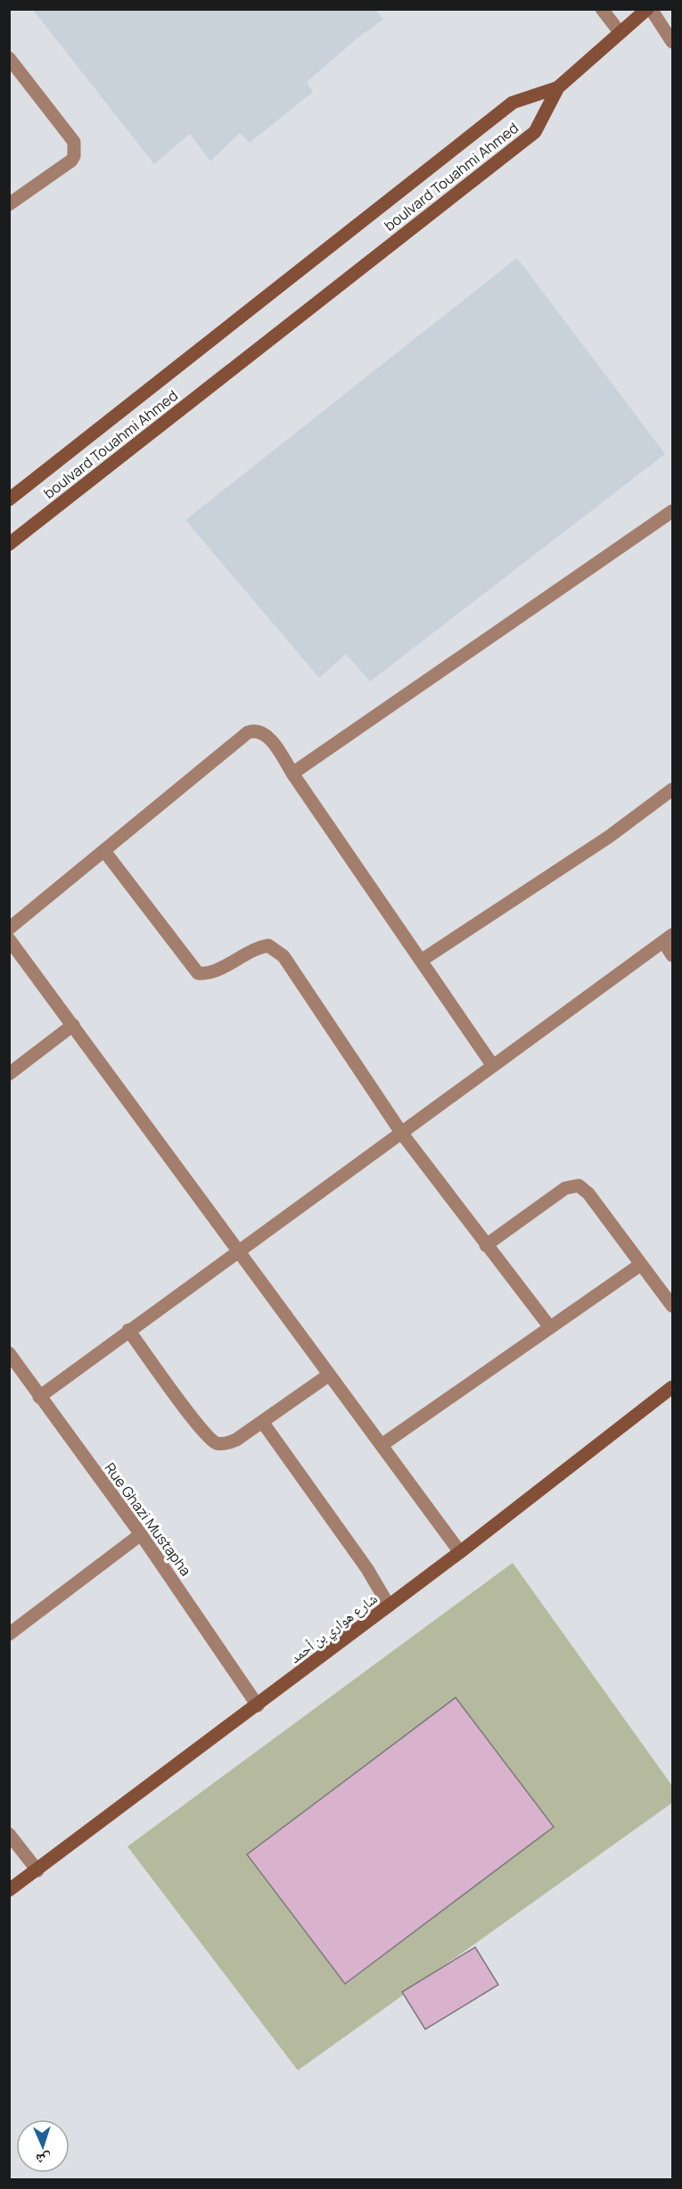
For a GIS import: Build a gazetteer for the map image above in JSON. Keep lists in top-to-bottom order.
{
  "streets": {
    "main road": ["boulvard Touahmi Ahmed", "شارع هواري بن أحمد"],
    "street": ["Rue Ghazi Mustapha"]
  },
  "crossings": [
    ["Rue Ghazi Mustapha", "شارع هواري بن أحمد"]
  ],
  "north": "bottom"
}
